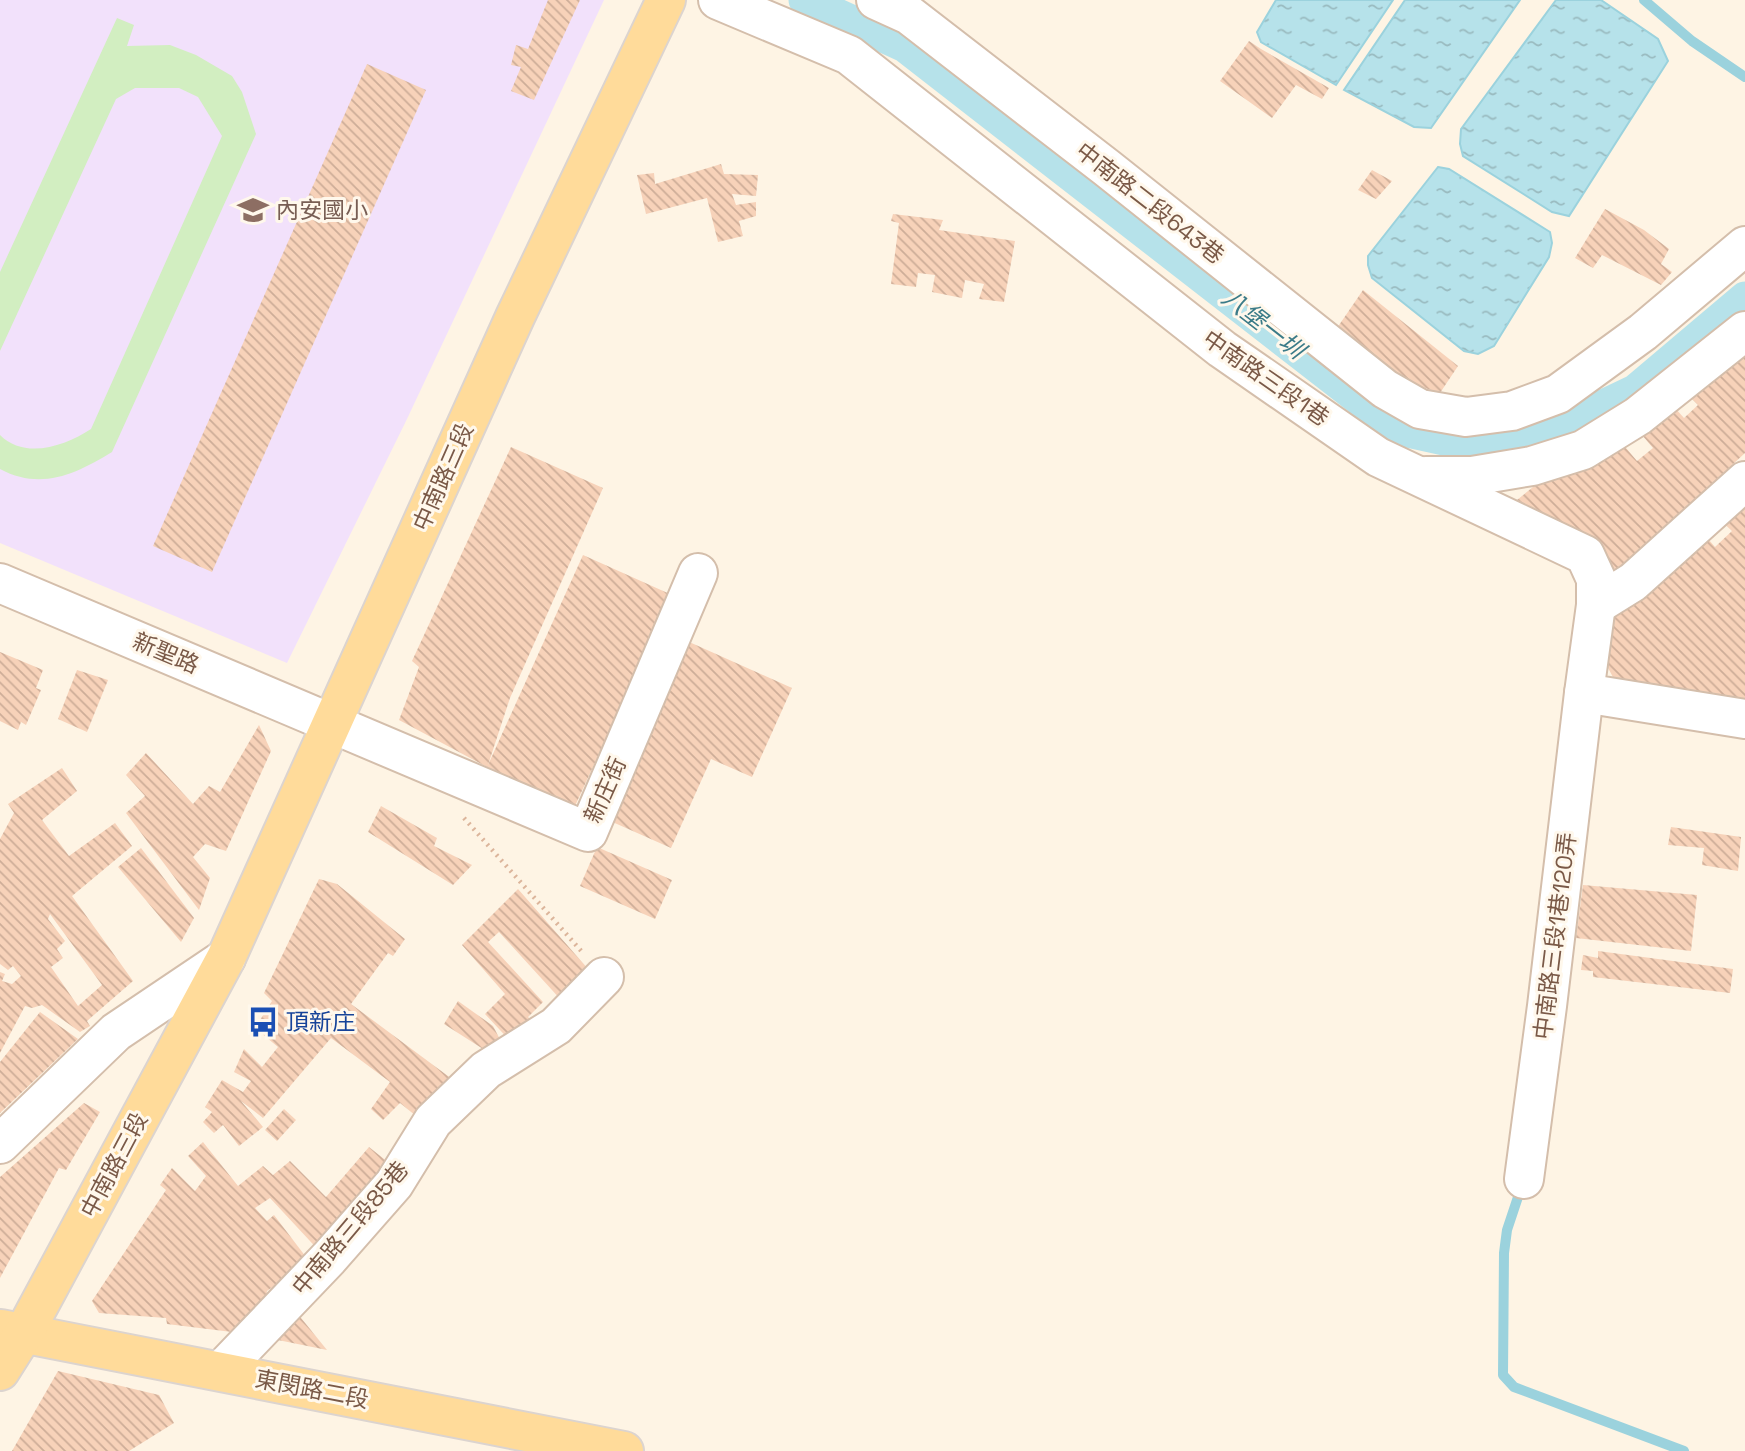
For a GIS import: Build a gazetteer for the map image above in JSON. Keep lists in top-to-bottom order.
{
  "streets": {
    "main road": ["中南路三段", "東閔路二段"],
    "street": [
      "中南路二段643巷",
      "中南路三段1巷",
      "新聖路",
      "新庄街",
      "中南路三段1巷120弄",
      "中南路三段85巷"
    ]
  },
  "crossings": [
    ["中南路三段1巷", "中南路三段1巷120弄"],
    ["中南路三段", "新聖路"],
    ["中南路三段", "新庄街"],
    ["中南路三段", "東閔路二段"],
    ["新聖路", "新庄街"],
    ["中南路三段85巷", "東閔路二段"]
  ],
  "water": ["八堡一圳"],
  "places": {
    "school or university": ["內安國小"],
    "bus stop": ["頂新庄"]
  }
}
